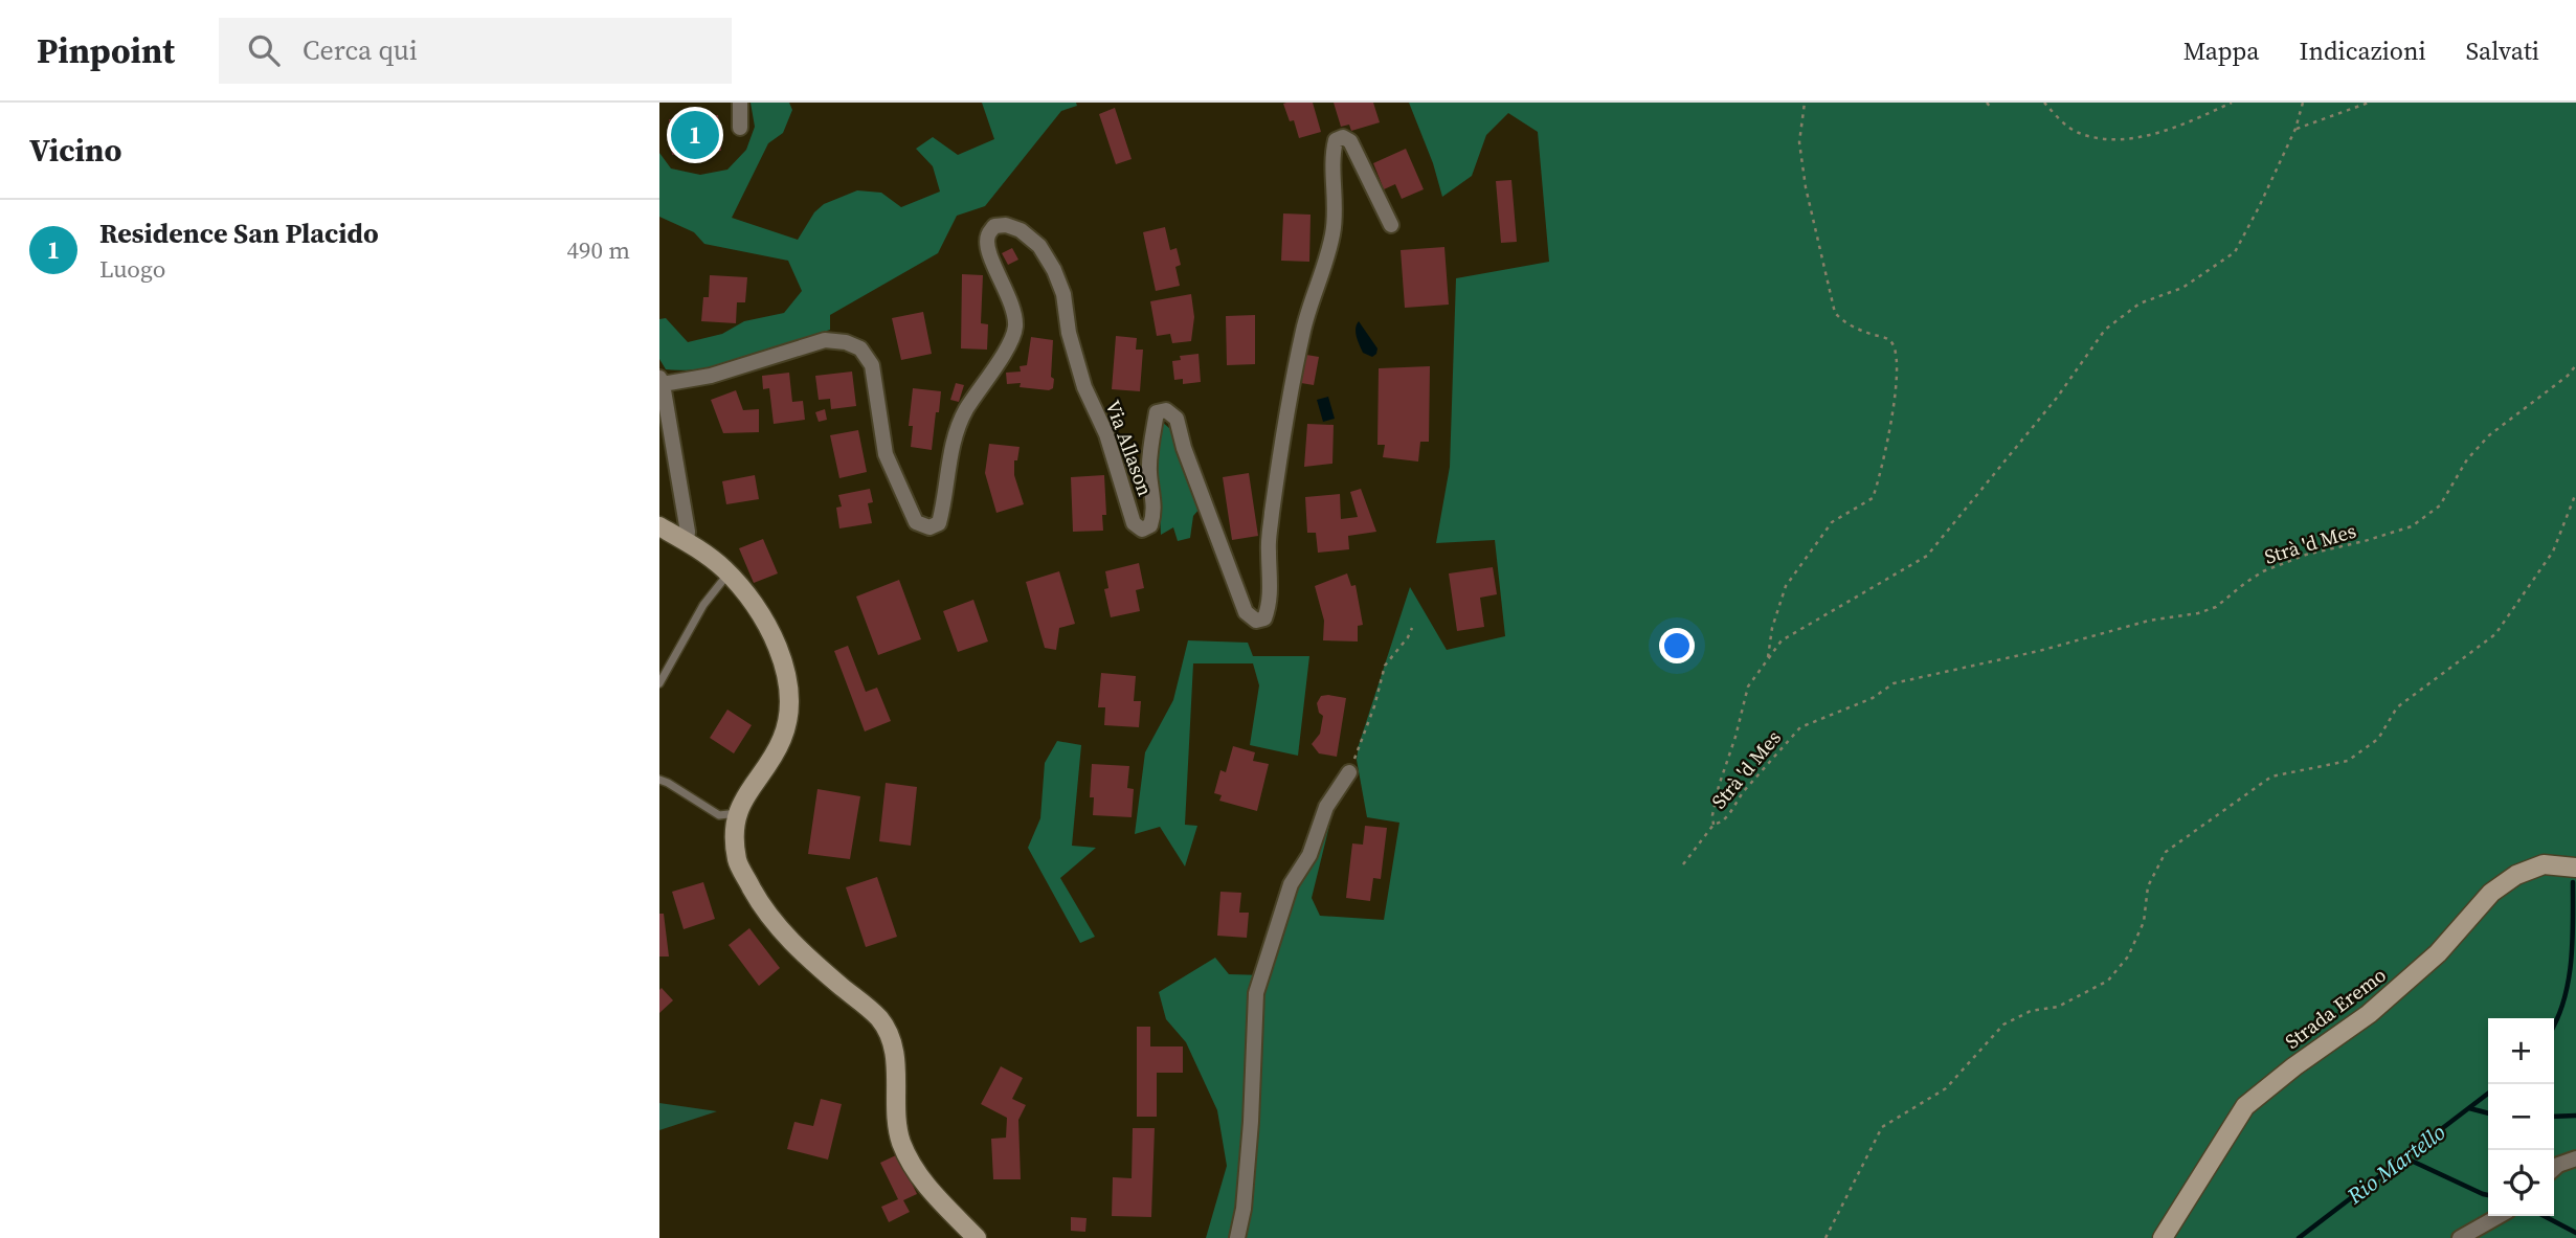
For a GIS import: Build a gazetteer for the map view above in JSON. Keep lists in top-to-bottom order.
{
  "streets": {
    "main road": ["Strada Eremo"],
    "street": ["Via Allason"],
    "path": ["Strà 'd Mes"]
  },
  "water": ["Rio Martello"],
  "page": {
    "header": "Pinpoint",
    "search": "Cerca qui",
    "nav": ["Mappa", "Indicazioni", "Salvati"],
    "heading": "Vicino",
    "pins": "1",
    "list": [
      {
        "mark": "1",
        "name": "Residence San Placido",
        "note": "Luogo",
        "value": "490 m"
      }
    ],
    "map_buttons": ["+", "−"]
  }
}
